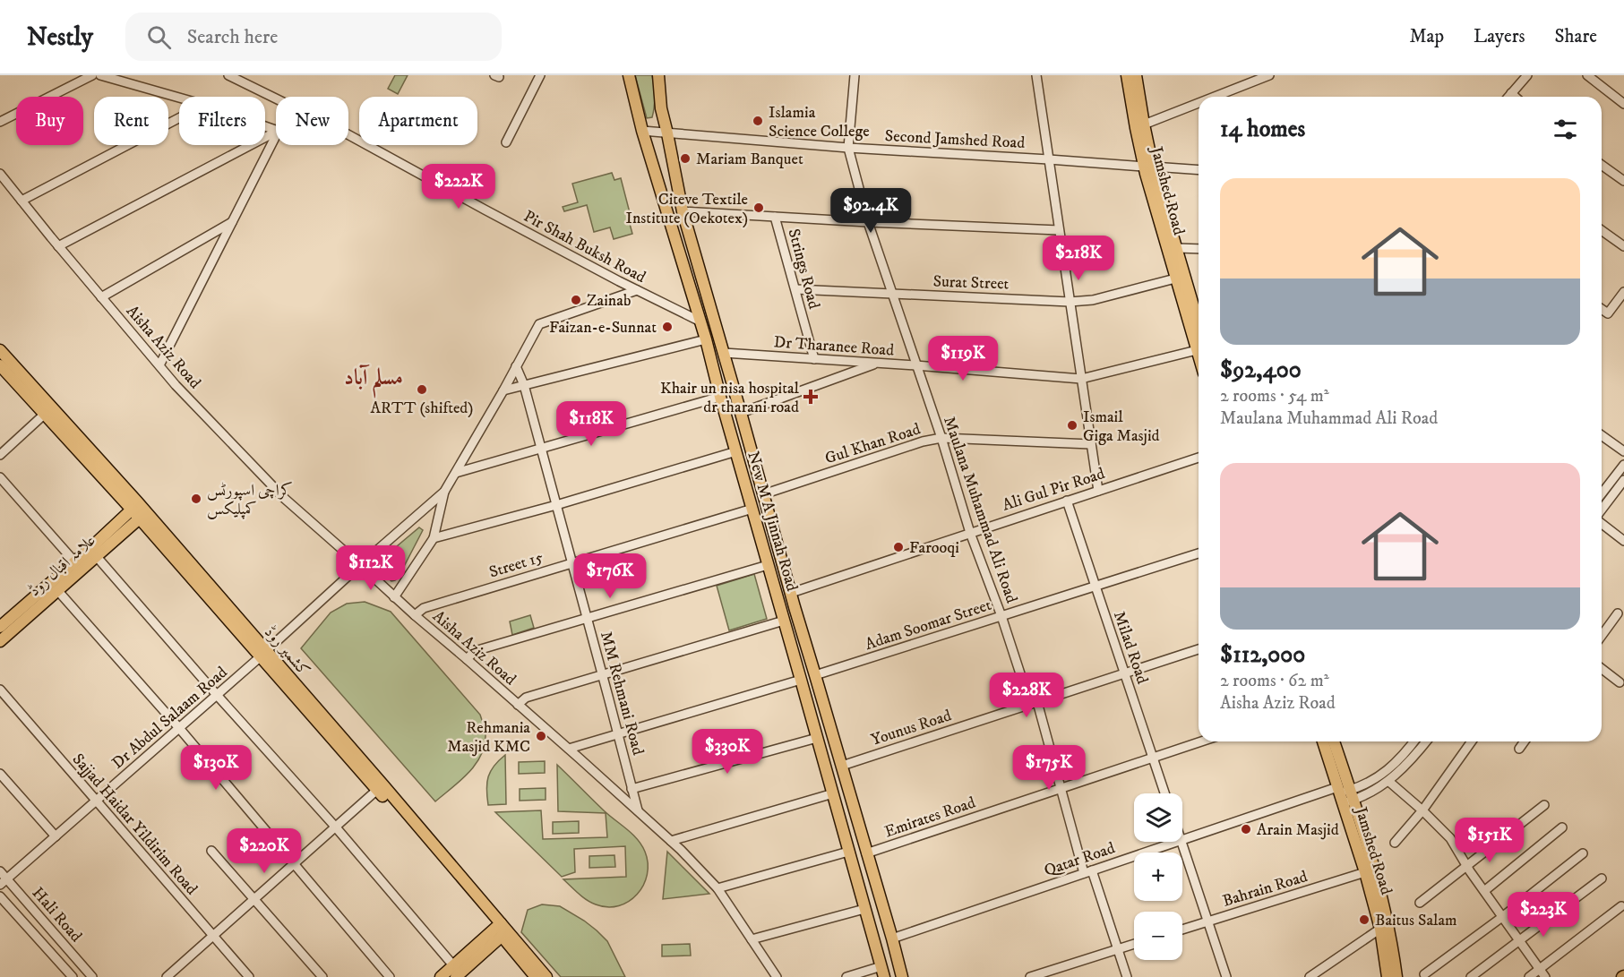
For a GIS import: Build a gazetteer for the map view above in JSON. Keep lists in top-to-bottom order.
{
  "streets": {
    "main road": [
      "Jamshed Road",
      "New M A Jinnah Road",
      "علامہ اقبال روڈ",
      "کشمیر روڈ"
    ],
    "street": [
      "Second Jamshed Road",
      "Pir Shah Buksh Road",
      "Strings Road",
      "Surat Street",
      "Dr Tharanee Road",
      "Aisha Aziz Road",
      "Gul Khan Road",
      "Ali Gul Pir Road",
      "Maulana Muhammad Ali Road",
      "Street 15",
      "Adam Soomar Street",
      "Milad Road",
      "MM Rehmani Road",
      "Dr Abdul Salaam Road",
      "Younus Road",
      "Emirates Road",
      "Sajjad Haidar Yildirim Road",
      "Qatar Road",
      "Bahrain Road",
      "Hali Road"
    ]
  },
  "crossings": [
    ["Second Jamshed Road", "Jamshed Road"],
    ["Second Jamshed Road", "Maulana Muhammad Ali Road"],
    ["Second Jamshed Road", "New M A Jinnah Road"],
    ["Jamshed Road", "Surat Street"],
    ["Jamshed Road", "Qatar Road"],
    ["Jamshed Road", "Bahrain Road"],
    ["Pir Shah Buksh Road", "New M A Jinnah Road"],
    ["Strings Road", "Surat Street"],
    ["Strings Road", "Dr Tharanee Road"],
    ["Surat Street", "Maulana Muhammad Ali Road"],
    ["Dr Tharanee Road", "Maulana Muhammad Ali Road"],
    ["Dr Tharanee Road", "New M A Jinnah Road"],
    ["Aisha Aziz Road", "Street 15"],
    ["Aisha Aziz Road", "MM Rehmani Road"],
    ["Aisha Aziz Road", "Dr Abdul Salaam Road"],
    ["Gul Khan Road", "Maulana Muhammad Ali Road"],
    ["Gul Khan Road", "New M A Jinnah Road"],
    ["Ali Gul Pir Road", "Maulana Muhammad Ali Road"],
    ["Ali Gul Pir Road", "New M A Jinnah Road"],
    ["Ali Gul Pir Road", "Milad Road"],
    ["Maulana Muhammad Ali Road", "Adam Soomar Street"],
    ["Maulana Muhammad Ali Road", "Younus Road"],
    ["Maulana Muhammad Ali Road", "Emirates Road"],
    ["Maulana Muhammad Ali Road", "Qatar Road"],
    ["New M A Jinnah Road", "Street 15"],
    ["New M A Jinnah Road", "Adam Soomar Street"],
    ["New M A Jinnah Road", "Younus Road"],
    ["New M A Jinnah Road", "Emirates Road"],
    ["New M A Jinnah Road", "Qatar Road"],
    ["Street 15", "MM Rehmani Road"],
    ["علامہ اقبال روڈ", "کشمیر روڈ"],
    ["Adam Soomar Street", "Milad Road"],
    ["Milad Road", "Younus Road"],
    ["Milad Road", "Emirates Road"],
    ["کشمیر روڈ", "Dr Abdul Salaam Road"],
    ["Dr Abdul Salaam Road", "Sajjad Haidar Yildirim Road"],
    ["Dr Abdul Salaam Road", "Hali Road"]
  ],
  "districts": ["مسلم آباد"],
  "places": {
    "other": [
      "Islamia Science College",
      "Mariam Banquet",
      "Citeve Textile Institute (Oekotex)",
      "Zainab",
      "Faizan-e-Sunnat",
      "ARTT (shifted)",
      "Ismail Giga Masjid",
      "کراچی اسپورٹس کمپلیکس",
      "Farooqi",
      "Rehmania Masjid KMC",
      "Arain Masjid",
      "Baitus Salam"
    ],
    "health": ["Khair un nisa hospital dr tharani road"]
  },
  "page": {
    "header": "Nestly",
    "search": "Search here",
    "nav": ["Map", "Layers", "Share"],
    "chip": [
      "Buy",
      "Rent",
      "Filters",
      "New",
      "Apartment"
    ],
    "heading": "14 homes",
    "list": [
      {
        "name": "$92,400",
        "note": "2 rooms · 54 m² · Maulana Muhammad Ali Road"
      },
      {
        "name": "$112,000",
        "note": "2 rooms · 62 m² · Aisha Aziz Road"
      }
    ],
    "price": [
      "$222K",
      "$92.4K",
      "$218K",
      "$119K",
      "$118K",
      "$112K",
      "$176K",
      "$228K",
      "$330K",
      "$130K",
      "$175K",
      "$151K",
      "$220K",
      "$223K"
    ],
    "map_buttons": ["+", "−"]
  }
}
